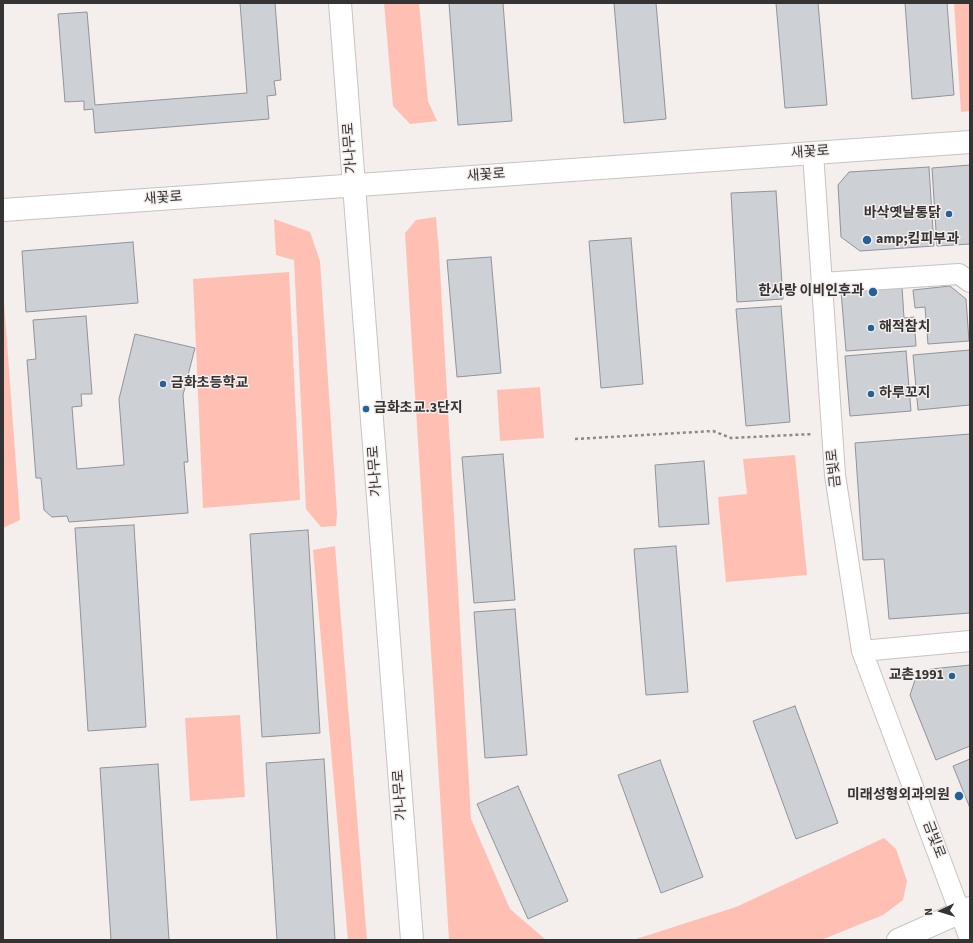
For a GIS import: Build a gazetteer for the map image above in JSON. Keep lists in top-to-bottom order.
{
  "streets": {
    "street": ["가나무로", "새꽃로", "금빛로"]
  },
  "crossings": [
    ["가나무로", "새꽃로"],
    ["새꽃로", "금빛로"]
  ],
  "places": [
    "바삭옛날통닭",
    "amp;킴피부과",
    "한사랑 이비인후과",
    "해적참치",
    "금화초등학교",
    "하루꼬지",
    "금화초교.3단지",
    "교촌1991",
    "미래성형외과의원"
  ],
  "north": "left"
}
